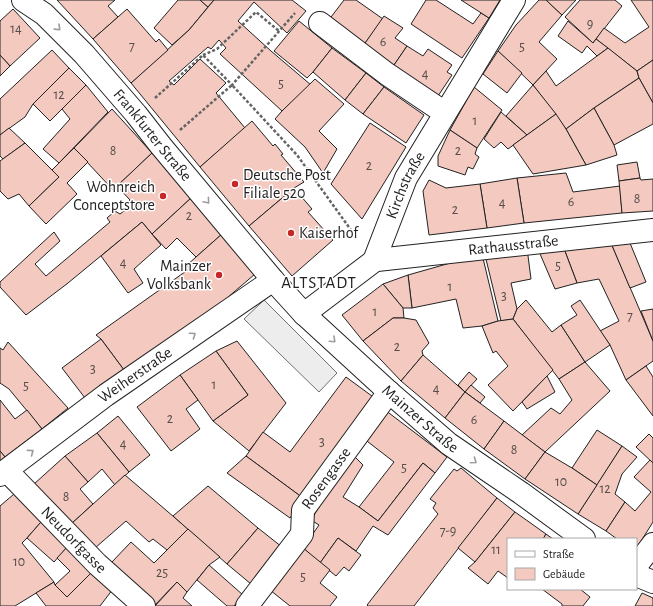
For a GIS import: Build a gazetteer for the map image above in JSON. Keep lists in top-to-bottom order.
{
  "streets": {
    "street": [
      "Frankfurter Straße",
      "Kirchstraße",
      "Rathausstraße",
      "Weiherstraße",
      "Mainzer Straße",
      "Rosengasse",
      "Neudorfgasse"
    ]
  },
  "crossings": [
    ["Frankfurter Straße", "Weiherstraße"],
    ["Frankfurter Straße", "Mainzer Straße"],
    ["Kirchstraße", "Rathausstraße"],
    ["Weiherstraße", "Mainzer Straße"],
    ["Weiherstraße", "Neudorfgasse"],
    ["Mainzer Straße", "Rosengasse"]
  ],
  "one_way": ["Frankfurter Straße", "Weiherstraße", "Mainzer Straße"],
  "districts": ["ALTSTADT"],
  "places": [
    "Deutsche Post Filiale 520",
    "Wohnreich Conceptstore",
    "Kaiserhof",
    "Mainzer Volksbank"
  ],
  "house_numbers": [
    "9",
    "14",
    "6",
    "7",
    "5",
    "4",
    "5",
    "12",
    "1",
    "8",
    "2",
    "2",
    "8",
    "6",
    "4",
    "2",
    "2",
    "4",
    "5",
    "1",
    "3",
    "1",
    "7",
    "2",
    "3",
    "1",
    "5",
    "4",
    "2",
    "6",
    "3",
    "4",
    "8",
    "5",
    "10",
    "12",
    "8",
    "7-9",
    "11",
    "10",
    "25",
    "5"
  ],
  "legend": ["Straße", "Gebäude"]
}
